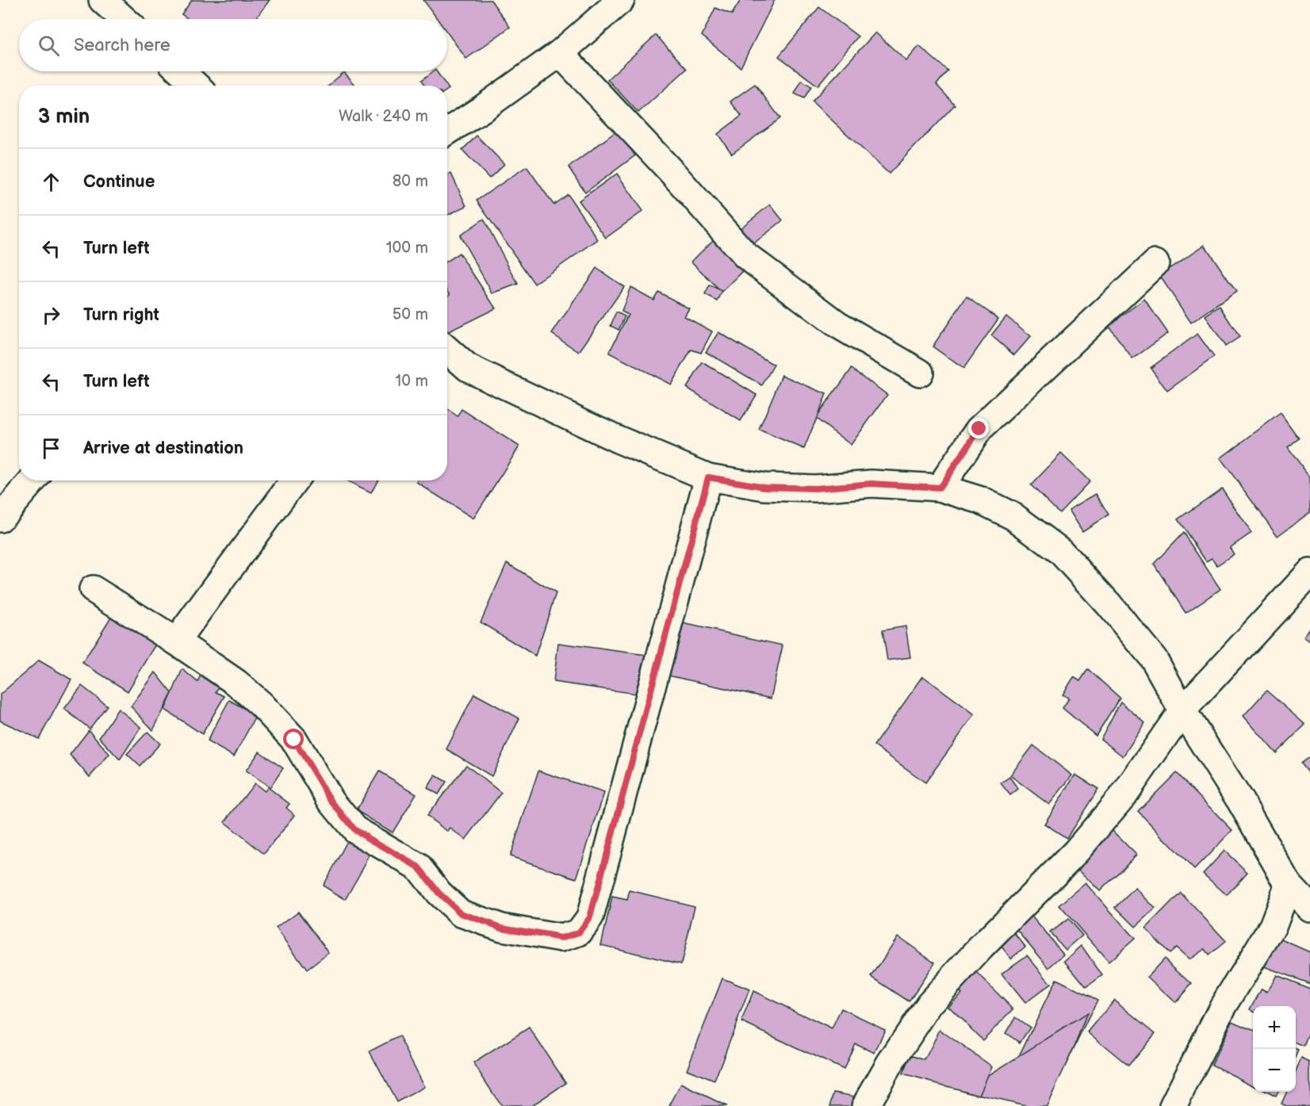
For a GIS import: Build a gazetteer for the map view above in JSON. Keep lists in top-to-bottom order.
{
  "page": {
    "search": "Search here",
    "heading": ["3 min", "Walk · 240 m"],
    "list": [
      ["Continue", "80 m"],
      ["Turn left", "100 m"],
      ["Turn right", "50 m"],
      ["Turn left", "10 m"],
      "Arrive at destination"
    ],
    "map_buttons": ["+", "−"]
  }
}
